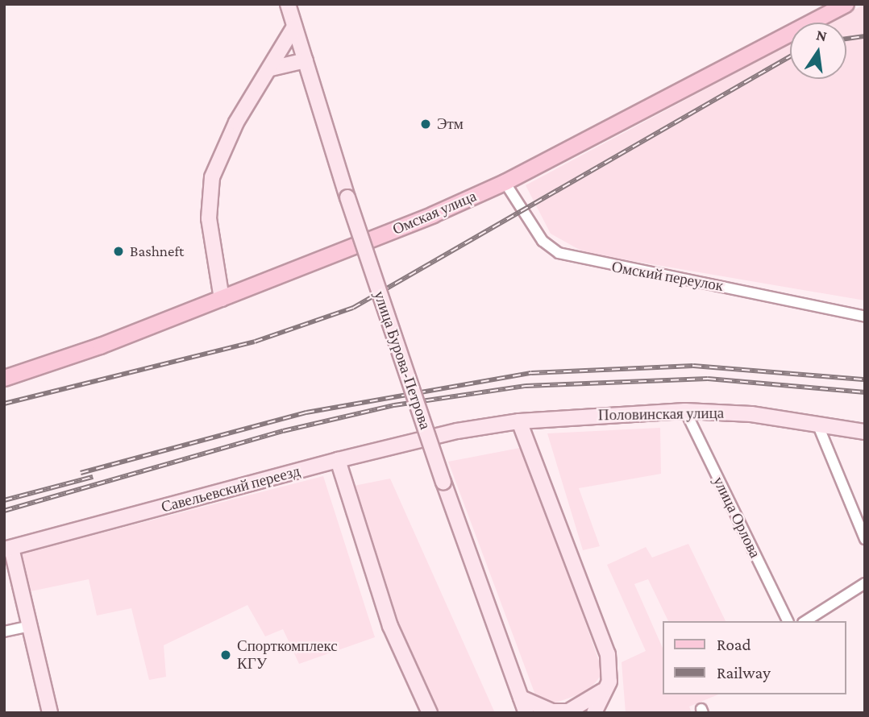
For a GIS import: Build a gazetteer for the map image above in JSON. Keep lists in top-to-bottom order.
{
  "streets": {
    "main road": [
      "Омская улица",
      "улица Бурова-Петрова",
      "Половинская улица",
      "Савельевский переезд"
    ],
    "street": ["Омский переулок", "улица Орлова"]
  },
  "crossings": [
    ["Омская улица", "Омский переулок"],
    ["Половинская улица", "Савельевский переезд"],
    ["Половинская улица", "улица Орлова"]
  ],
  "places": ["Этм", "Bashneft", "Спорткомплекс КГУ"],
  "legend": ["Road", "Railway"],
  "north": "top"
}
